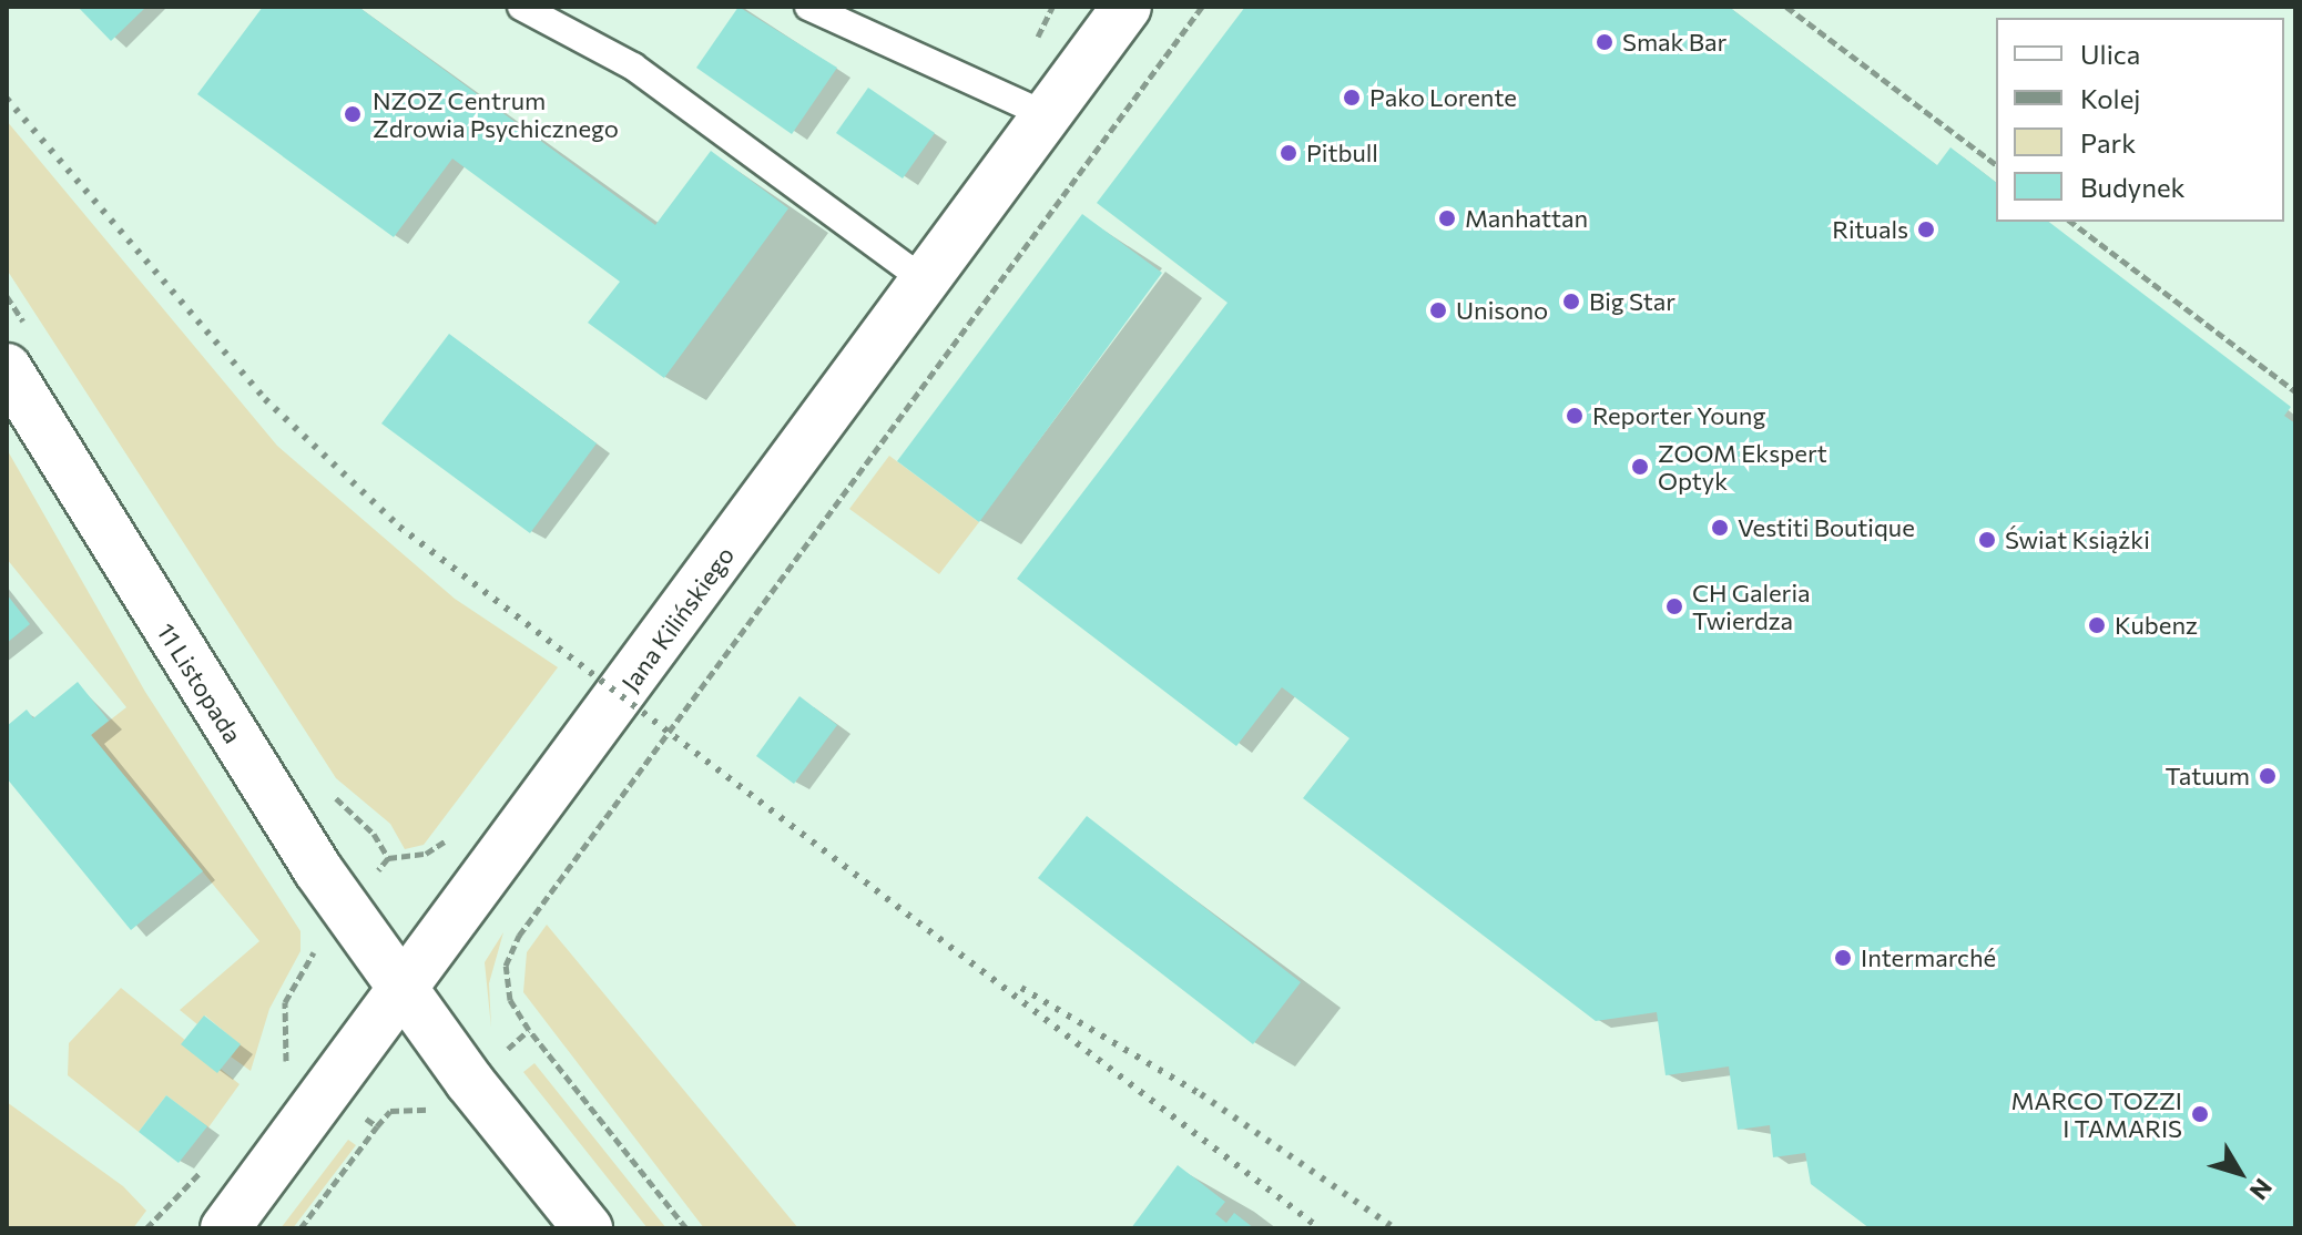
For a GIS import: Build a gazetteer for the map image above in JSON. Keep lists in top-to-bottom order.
{
  "streets": {
    "street": ["Jana Kilińskiego", "11 Listopada"]
  },
  "crossings": [
    ["Jana Kilińskiego", "11 Listopada"]
  ],
  "places": [
    "Smak Bar",
    "Pako Lorente",
    "NZOZ Centrum Zdrowia Psychicznego",
    "Pitbull",
    "Manhattan",
    "Rituals",
    "Big Star",
    "Unisono",
    "Reporter Young",
    "ZOOM Ekspert Optyk",
    "Vestiti Boutique",
    "Świat Książki",
    "CH Galeria Twierdza",
    "Kubenz",
    "Tatuum",
    "Intermarché",
    "MARCO TOZZI I TAMARIS"
  ],
  "legend": [
    "Ulica",
    "Kolej",
    "Park",
    "Budynek"
  ],
  "north": "bottom right"
}
